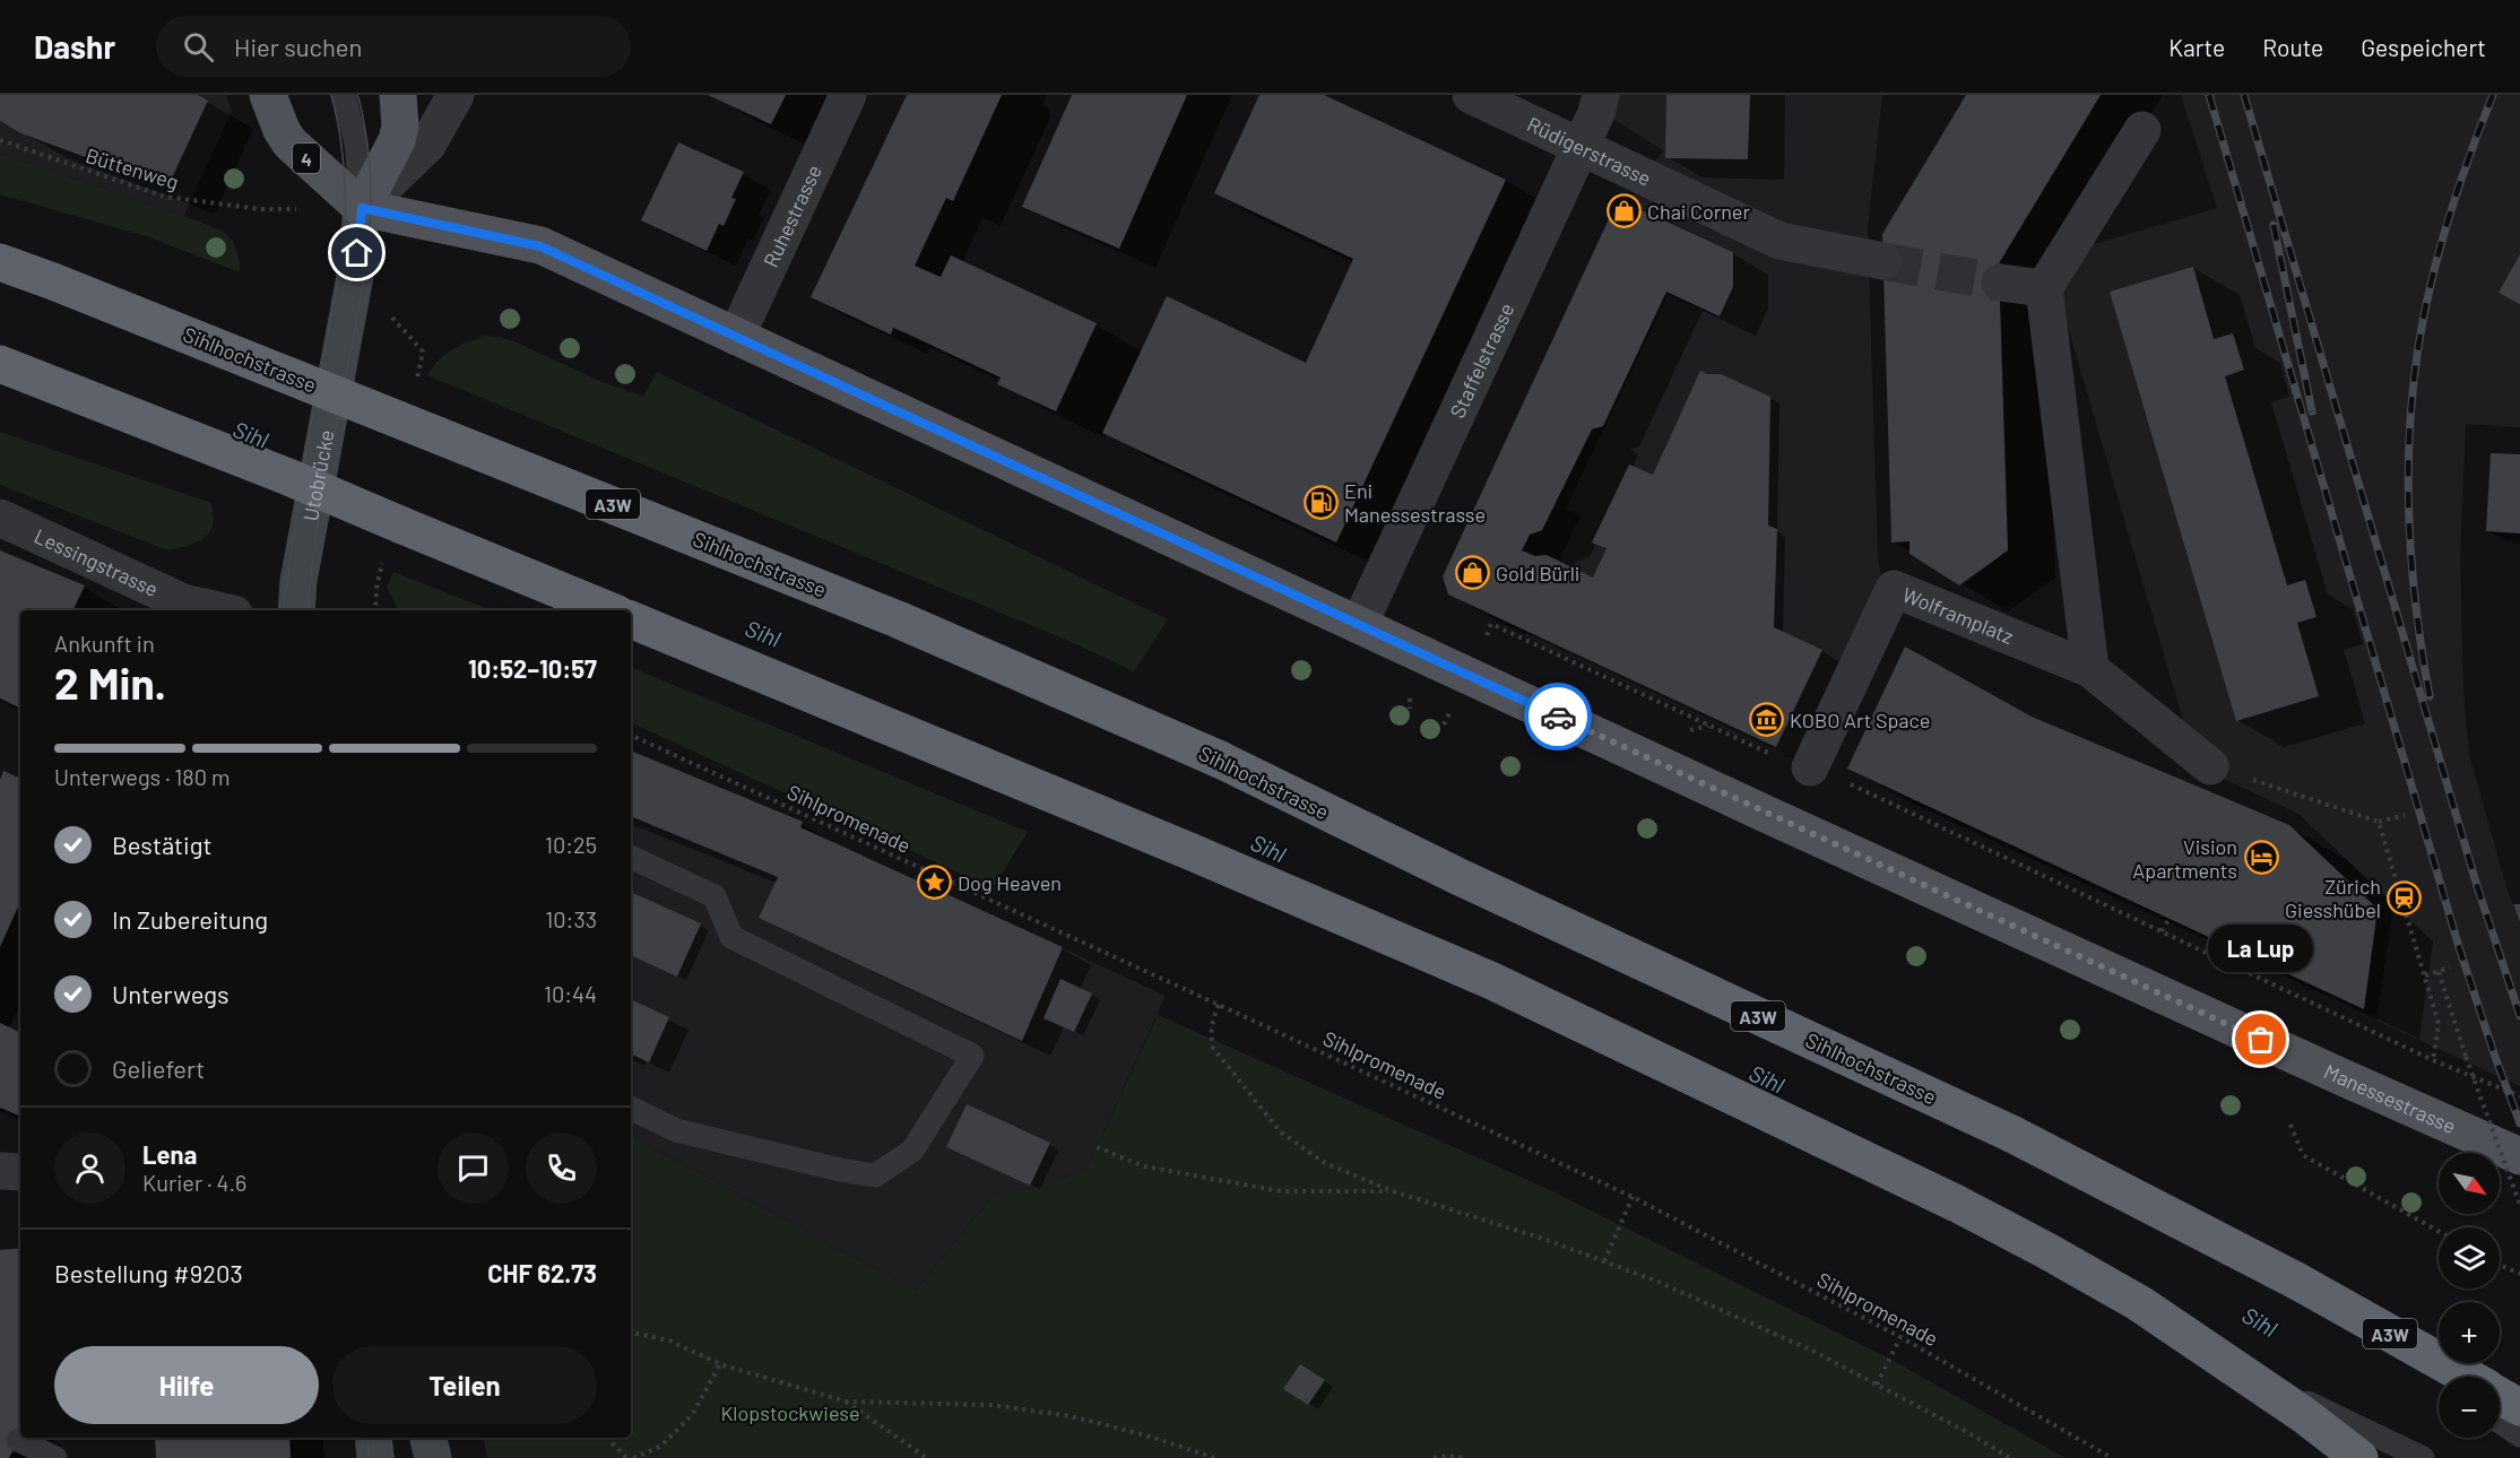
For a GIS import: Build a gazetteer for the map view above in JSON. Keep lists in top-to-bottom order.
{
  "streets": {
    "highway": ["Sihlhochstrasse", "A3W"],
    "main road": ["4", "Utobrücke", "Manessestrasse"],
    "street": [
      "Rüdigerstrasse",
      "Ruhestrasse",
      "Staffelstrasse",
      "Lessingstrasse",
      "Wolframplatz"
    ],
    "path": ["Büttenweg", "Sihlpromenade"]
  },
  "crossings": [
    ["Rüdigerstrasse", "Staffelstrasse"],
    ["4", "Utobrücke"],
    ["4", "Manessestrasse"],
    ["Ruhestrasse", "Manessestrasse"],
    ["Staffelstrasse", "Manessestrasse"],
    ["Utobrücke", "Manessestrasse"]
  ],
  "water": ["Sihl"],
  "parks": ["Klopstockwiese"],
  "places": {
    "shop": ["Chai Corner", "Gold Bürli"],
    "fuel station": ["Eni Manessestrasse"],
    "museum": ["KOBO Art Space"],
    "hotel": ["Vision Apartments"],
    "place": ["Dog Heaven"],
    "station": ["Zürich Giesshübel"],
    "other": ["La Lup"]
  },
  "north": "bottom right",
  "page": {
    "header": "Dashr",
    "search": "Hier suchen",
    "nav": ["Karte", "Route", "Gespeichert"],
    "heading": ["2 Min.", "Ankunft in", "10:52–10:57"],
    "panel": [
      "Lena",
      "Kurier · 4.6",
      "Bestellung #9203",
      "CHF 62.73"
    ],
    "bar": "Unterwegs · 180 m",
    "list": [
      ["Bestätigt", "10:25"],
      ["In Zubereitung", "10:33"],
      ["Unterwegs", "10:44"],
      "Geliefert"
    ],
    "bubble": "La Lup",
    "map_buttons": ["+", "−"],
    "buttons": ["Hilfe", "Teilen"]
  }
}
